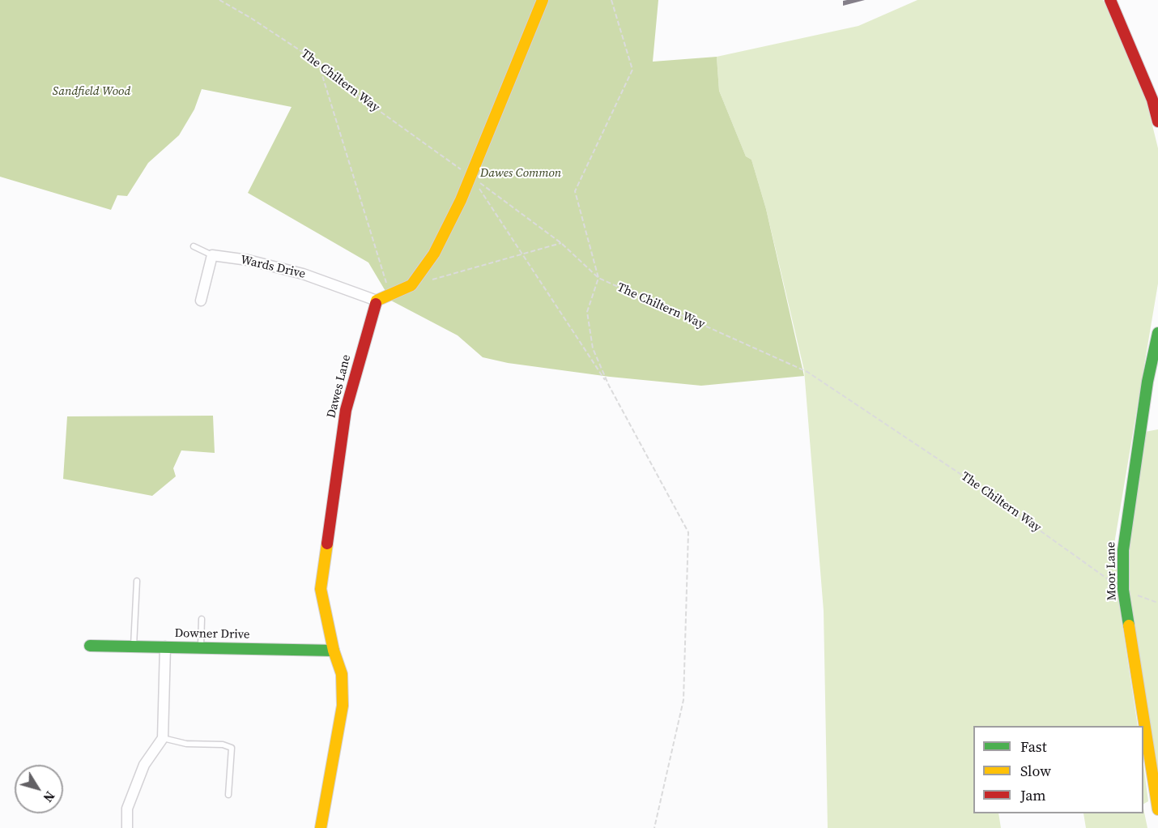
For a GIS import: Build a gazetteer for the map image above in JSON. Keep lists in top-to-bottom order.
{
  "streets": {
    "street": [
      "Wards Drive",
      "Dawes Lane",
      "Moor Lane",
      "Downer Drive"
    ],
    "path": ["The Chiltern Way"]
  },
  "crossings": [
    ["Wards Drive", "Dawes Lane"],
    ["Dawes Lane", "Downer Drive"]
  ],
  "parks": ["Sandfield Wood", "Dawes Common"],
  "legend": ["Fast", "Slow", "Jam"],
  "north": "bottom right"
}
